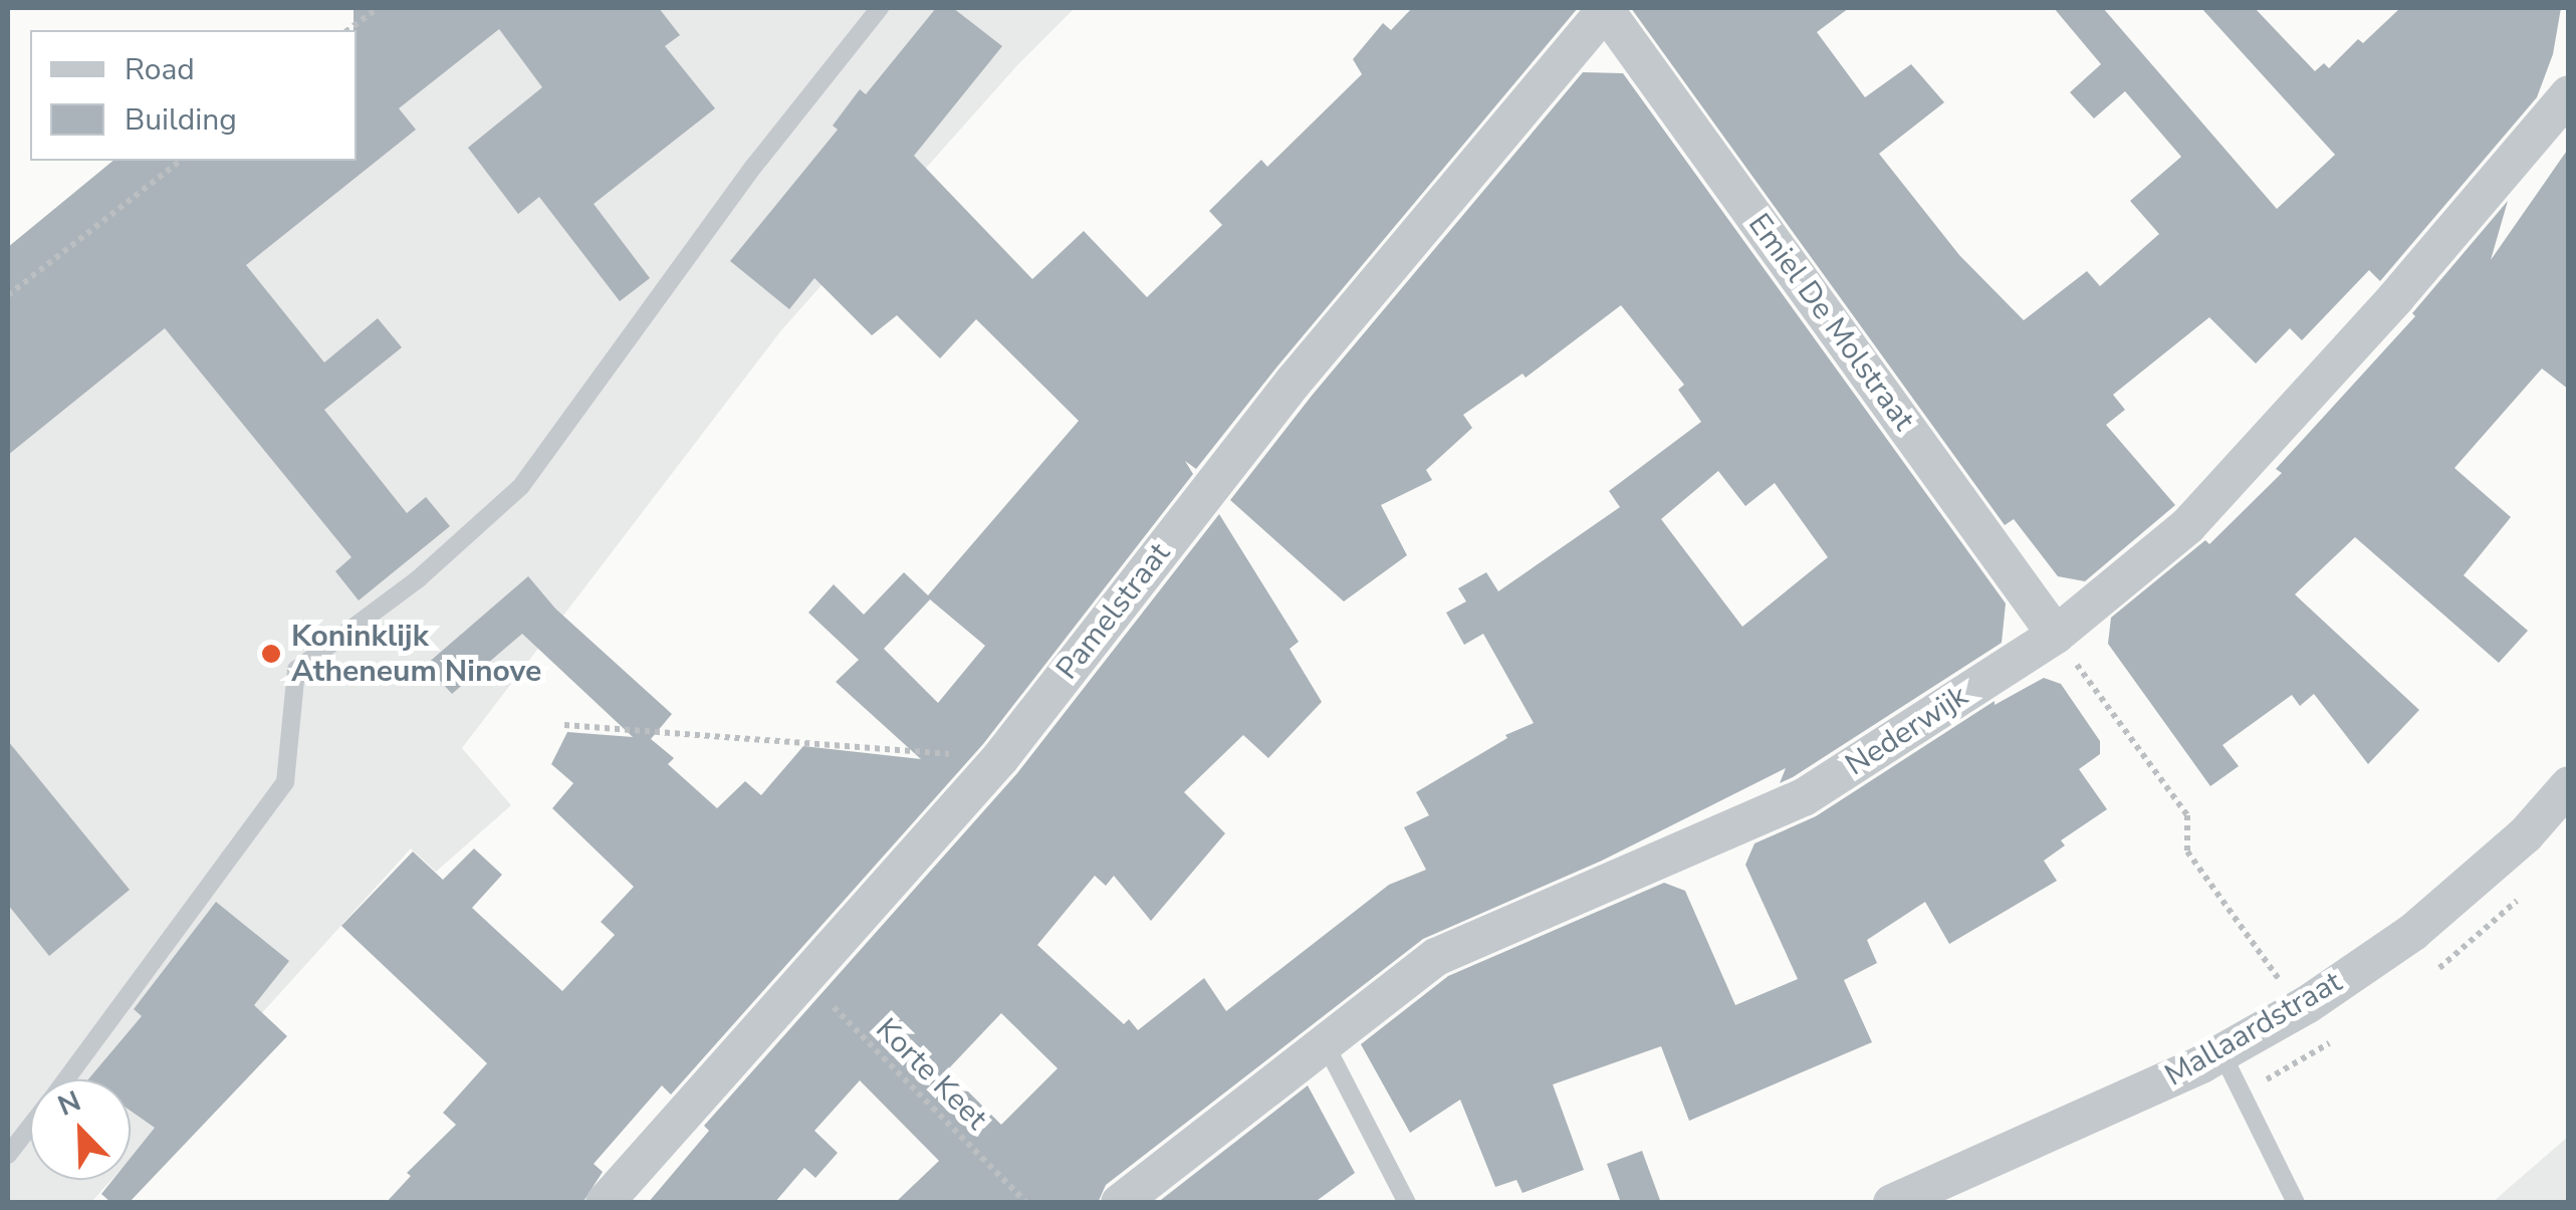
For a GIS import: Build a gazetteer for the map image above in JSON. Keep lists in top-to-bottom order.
{
  "streets": {
    "street": [
      "Emiel De Molstraat",
      "Pamelstraat",
      "Nederwijk",
      "Mallaardstraat"
    ],
    "path": ["Korte Keet"]
  },
  "crossings": [
    ["Emiel De Molstraat", "Pamelstraat"],
    ["Emiel De Molstraat", "Nederwijk"],
    ["Pamelstraat", "Korte Keet"]
  ],
  "places": ["Koninklijk Atheneum Ninove"],
  "legend": ["Road", "Building"],
  "north": "top left"
}
